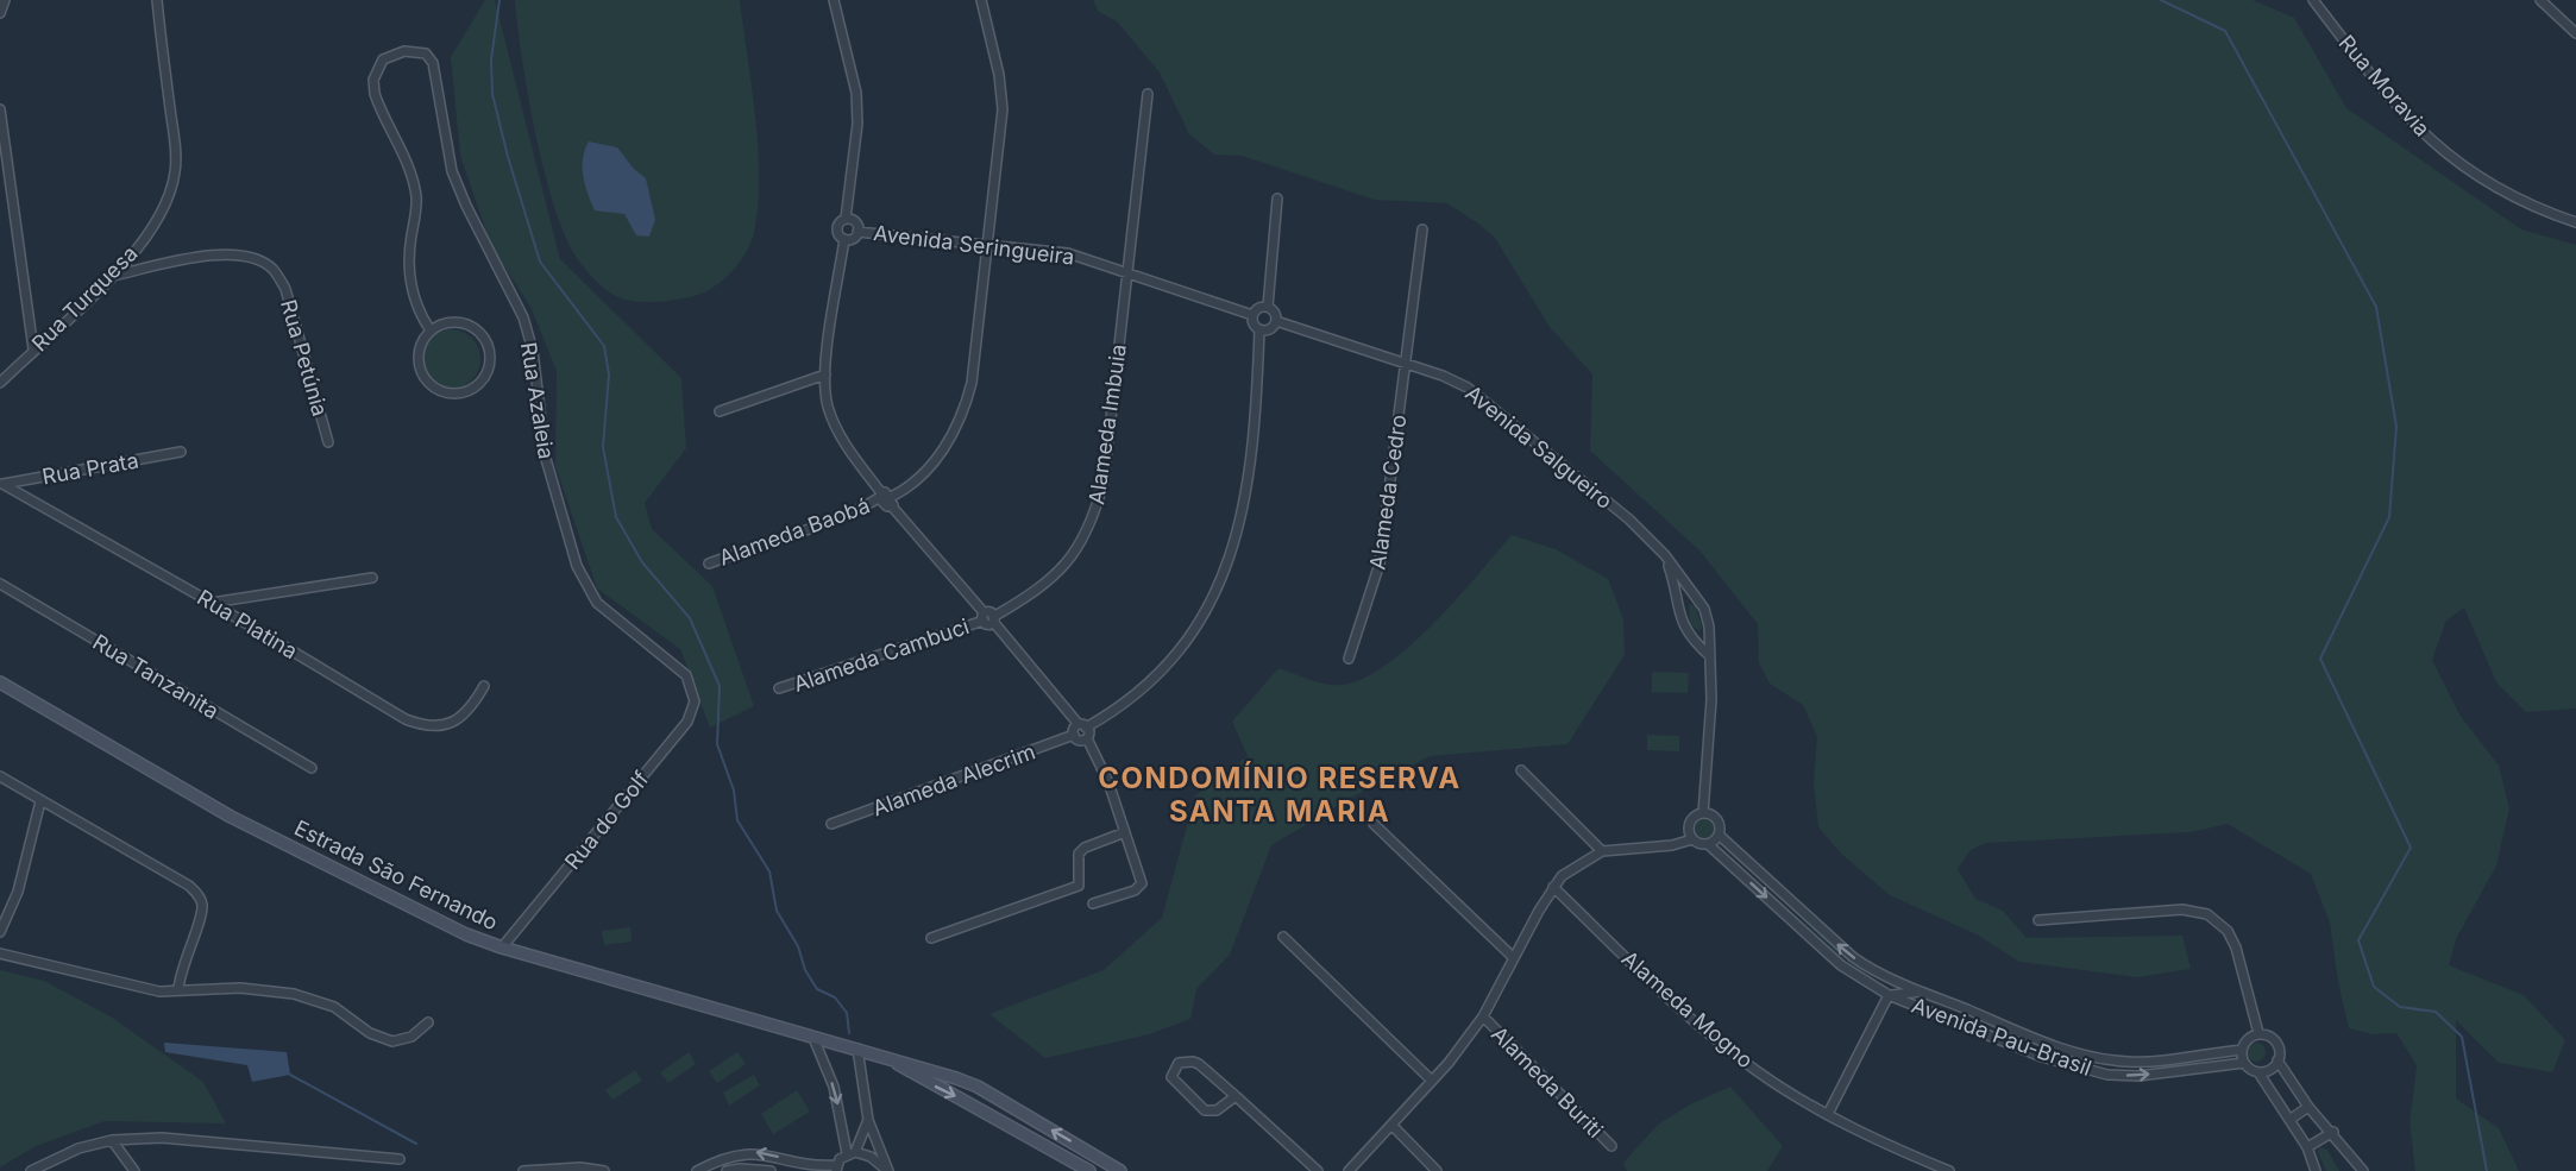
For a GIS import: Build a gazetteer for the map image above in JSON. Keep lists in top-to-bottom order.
{
  "streets": {
    "main road": ["Estrada São Fernando"],
    "street": [
      "Rua Moravia",
      "Avenida Seringueira",
      "Rua Turquesa",
      "Rua Petúnia",
      "Rua Azaleia",
      "Alameda Imbuia",
      "Avenida Salgueiro",
      "Rua Prata",
      "Alameda Cedro",
      "Alameda Baobá",
      "Rua Platina",
      "Alameda Cambuci",
      "Rua Tanzanita",
      "Alameda Alecrim",
      "Rua do Golf",
      "Alameda Mogno",
      "Avenida Pau-Brasil",
      "Alameda Buriti"
    ]
  },
  "crossings": [
    ["Avenida Seringueira", "Alameda Imbuia"],
    ["Avenida Seringueira", "Avenida Salgueiro"],
    ["Avenida Seringueira", "Alameda Baobá"],
    ["Rua Turquesa", "Rua Petúnia"],
    ["Rua Azaleia", "Rua do Golf"],
    ["Alameda Imbuia", "Alameda Cambuci"],
    ["Avenida Salgueiro", "Alameda Cedro"],
    ["Rua Prata", "Rua Platina"],
    ["Rua do Golf", "Estrada São Fernando"]
  ],
  "districts": ["CONDOMÍNIO RESERVA SANTA MARIA"]
}
